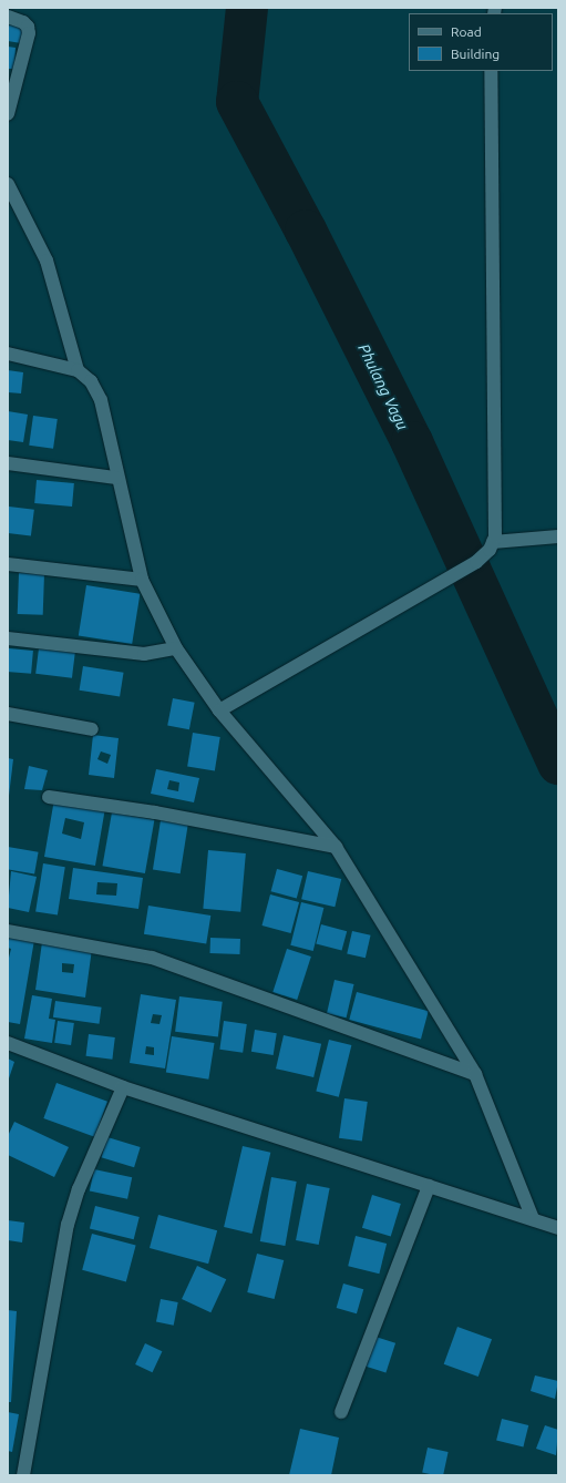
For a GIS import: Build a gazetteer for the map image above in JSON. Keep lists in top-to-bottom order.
{
  "water": ["Phulang Vagu"],
  "legend": ["Road", "Building"]
}
